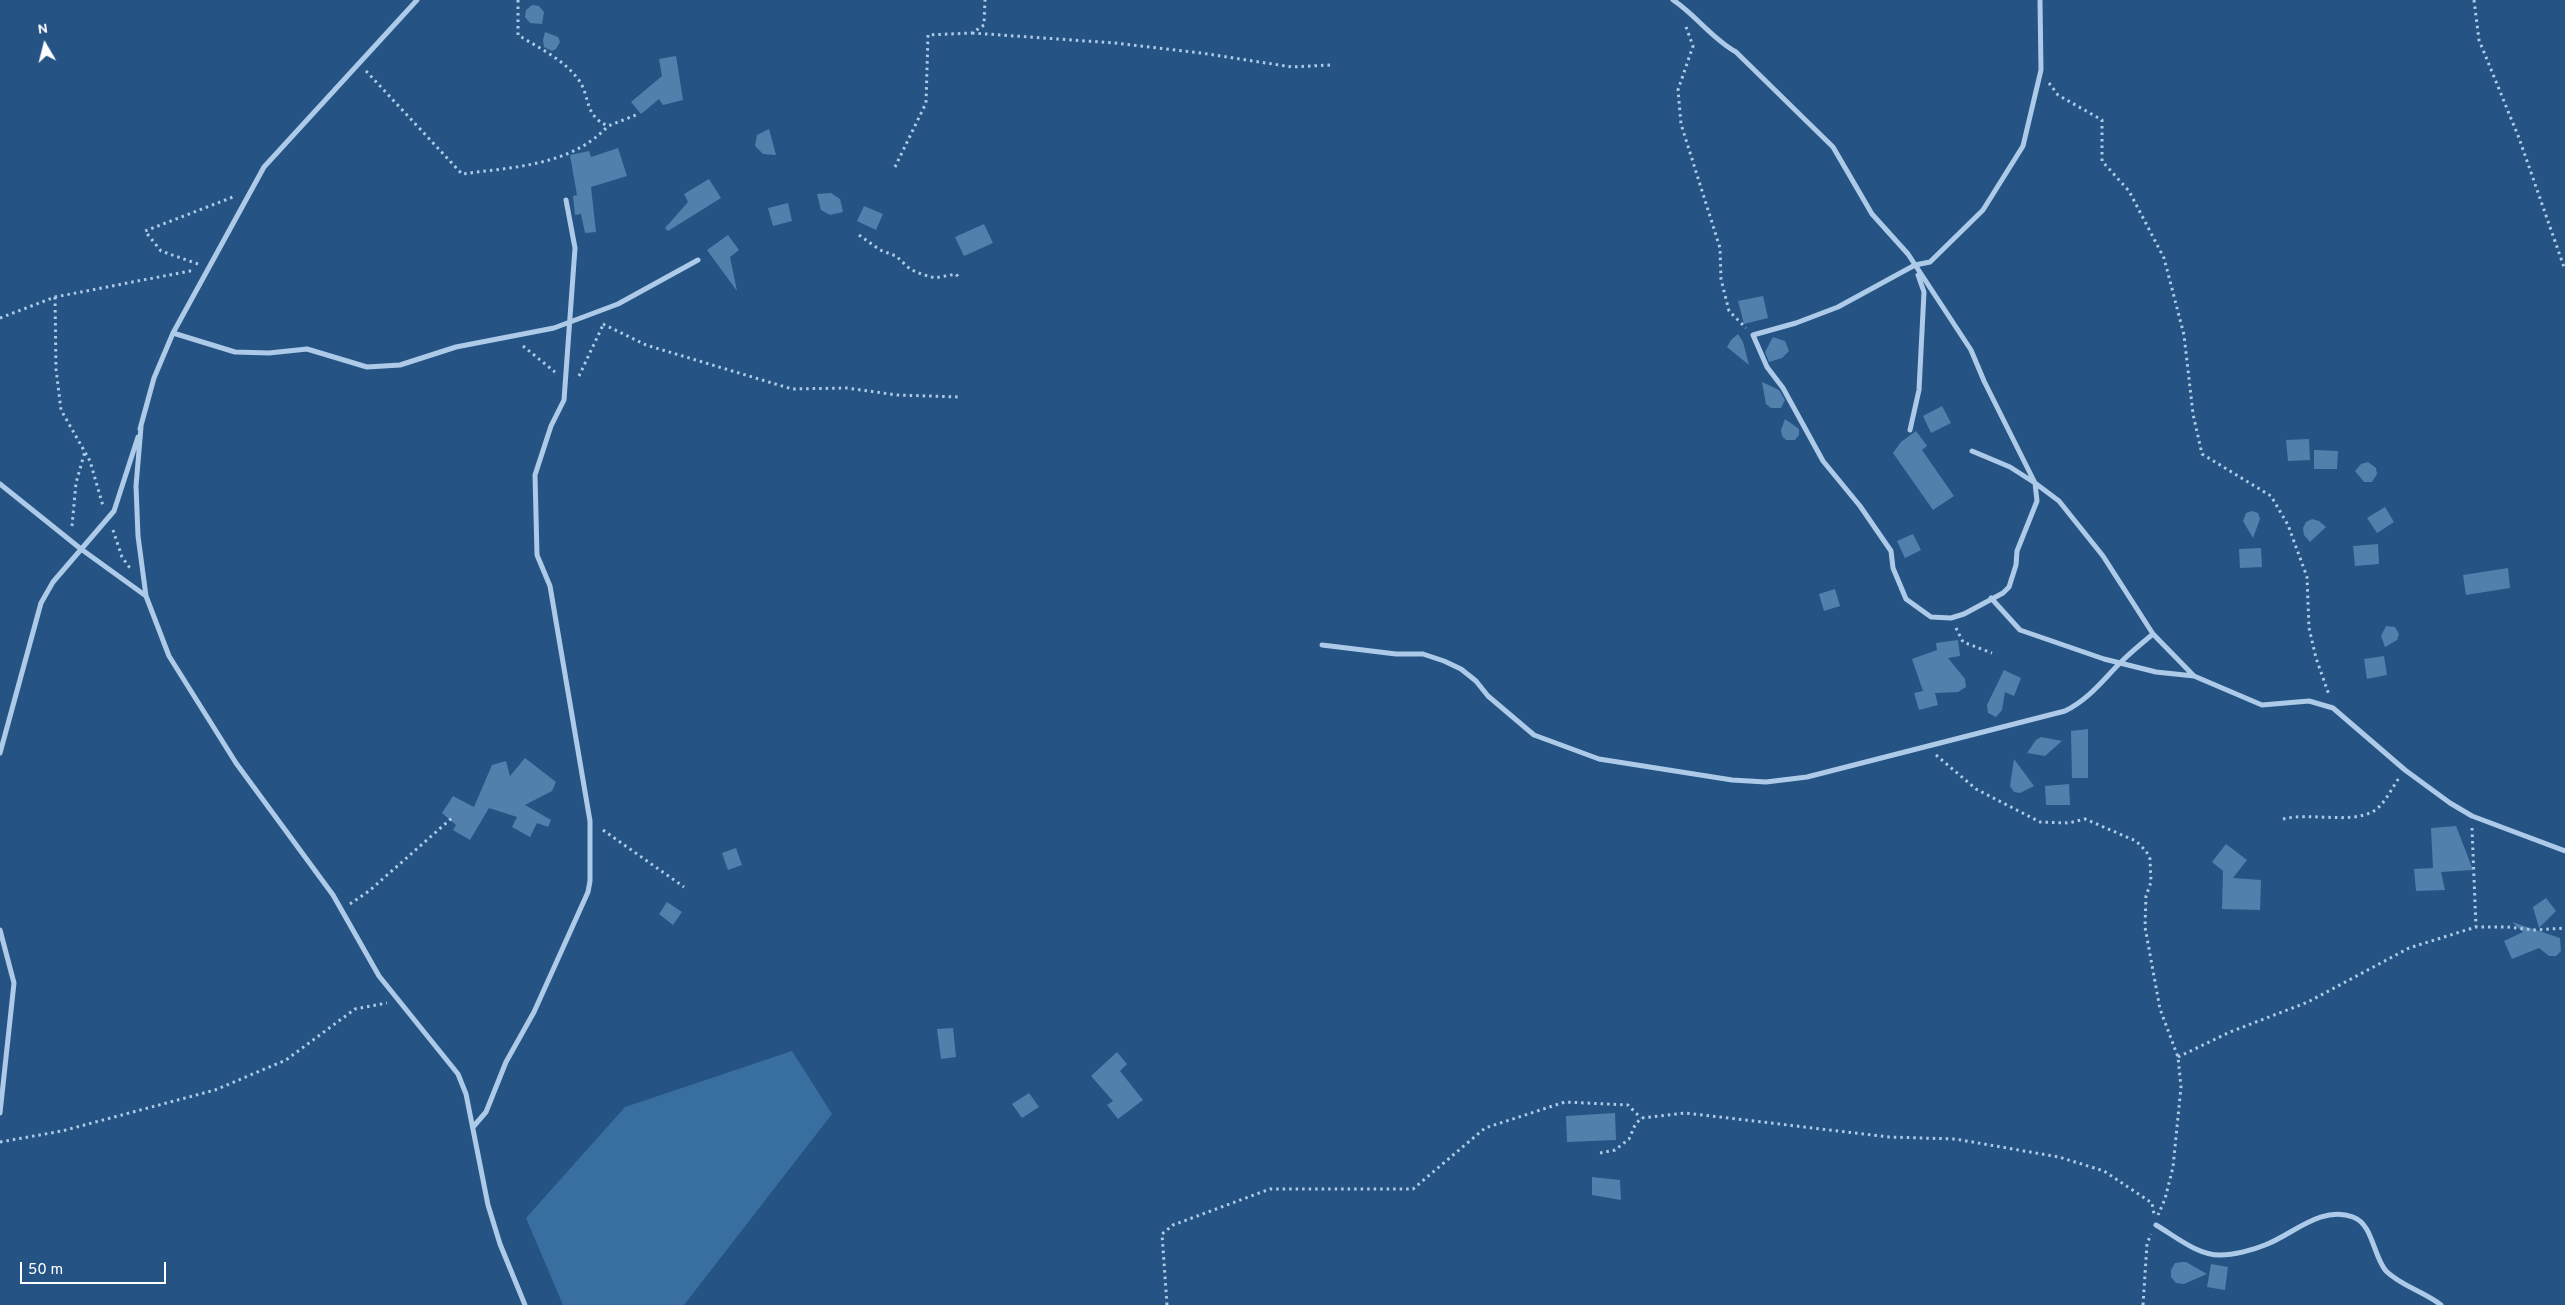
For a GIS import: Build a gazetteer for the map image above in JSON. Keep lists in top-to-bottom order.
{
  "scale_bar": "50 m",
  "north": "top"
}
